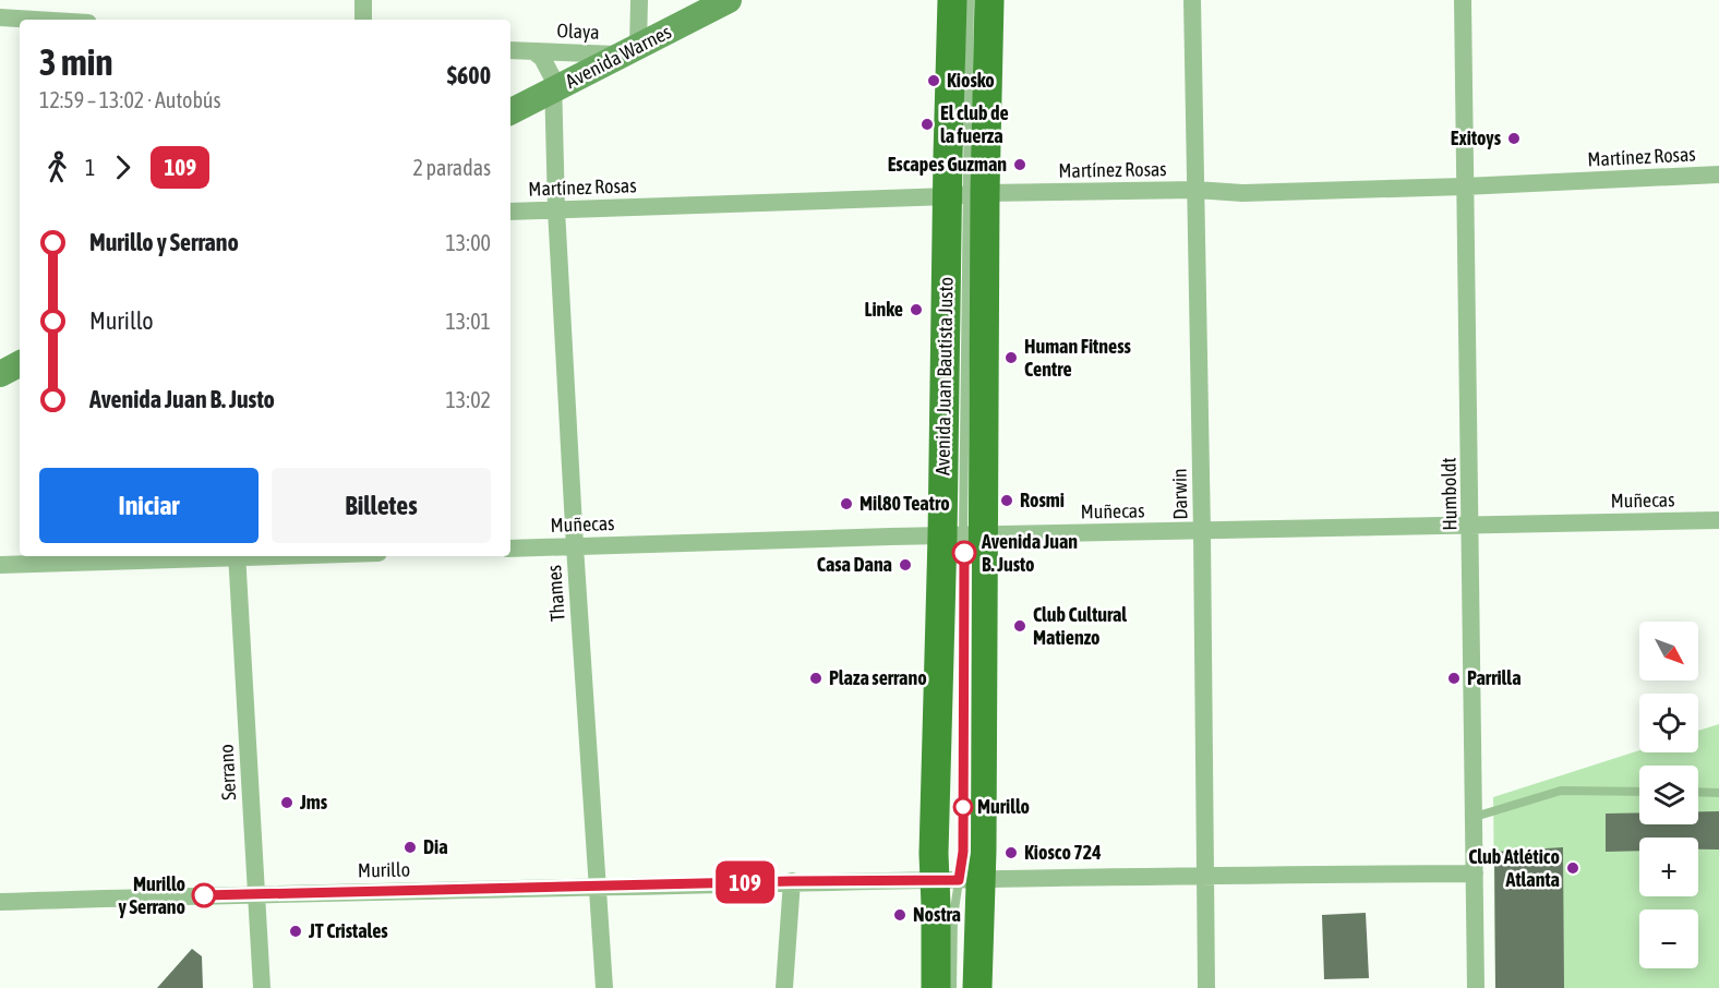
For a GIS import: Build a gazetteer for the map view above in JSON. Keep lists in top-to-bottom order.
{
  "streets": {
    "main road": ["Avenida Warnes", "Avenida Juan Bautista Justo"],
    "street": [
      "Olaya",
      "Martínez Rosas",
      "Darwin",
      "Humboldt",
      "Muñecas",
      "Thames",
      "Serrano",
      "Murillo"
    ]
  },
  "crossings": [
    ["Olaya", "Avenida Warnes"],
    ["Olaya", "Thames"],
    ["Avenida Warnes", "Thames"],
    ["Martínez Rosas", "Avenida Juan Bautista Justo"],
    ["Martínez Rosas", "Darwin"],
    ["Martínez Rosas", "Humboldt"],
    ["Martínez Rosas", "Thames"],
    ["Avenida Juan Bautista Justo", "Muñecas"],
    ["Avenida Juan Bautista Justo", "Murillo"],
    ["Darwin", "Muñecas"],
    ["Darwin", "Murillo"],
    ["Humboldt", "Muñecas"],
    ["Humboldt", "Murillo"],
    ["Muñecas", "Thames"],
    ["Thames", "Murillo"],
    ["Serrano", "Murillo"]
  ],
  "places": [
    "Kiosko",
    "El club de la fuerza",
    "Exitoys",
    "Escapes Guzman",
    "Linke",
    "Human Fitness Centre",
    "Rosmi",
    "Mil80 Teatro",
    "Avenida Juan B. Justo",
    "Casa Dana",
    "Club Cultural Matienzo",
    "Plaza serrano",
    "Parrilla",
    "Jms",
    "Murillo",
    "Dia",
    "Kiosco 724",
    "Club Atlético Atlanta",
    "Murillo y Serrano",
    "Nostra",
    "JT Cristales"
  ],
  "lines": ["bus line 109"],
  "north": "bottom right",
  "page": {
    "on_map": "109",
    "heading": ["3 min", "12:59 – 13:02 · Autobús", "$600"],
    "legs": ["1", "109", "2 paradas"],
    "list": [
      {
        "name": "Murillo y Serrano",
        "value": "13:00"
      },
      {
        "name": "Murillo",
        "value": "13:01"
      },
      {
        "name": "Avenida Juan B. Justo",
        "value": "13:02"
      }
    ],
    "buttons": ["Iniciar", "Billetes"],
    "map_buttons": ["+", "−"]
  }
}
